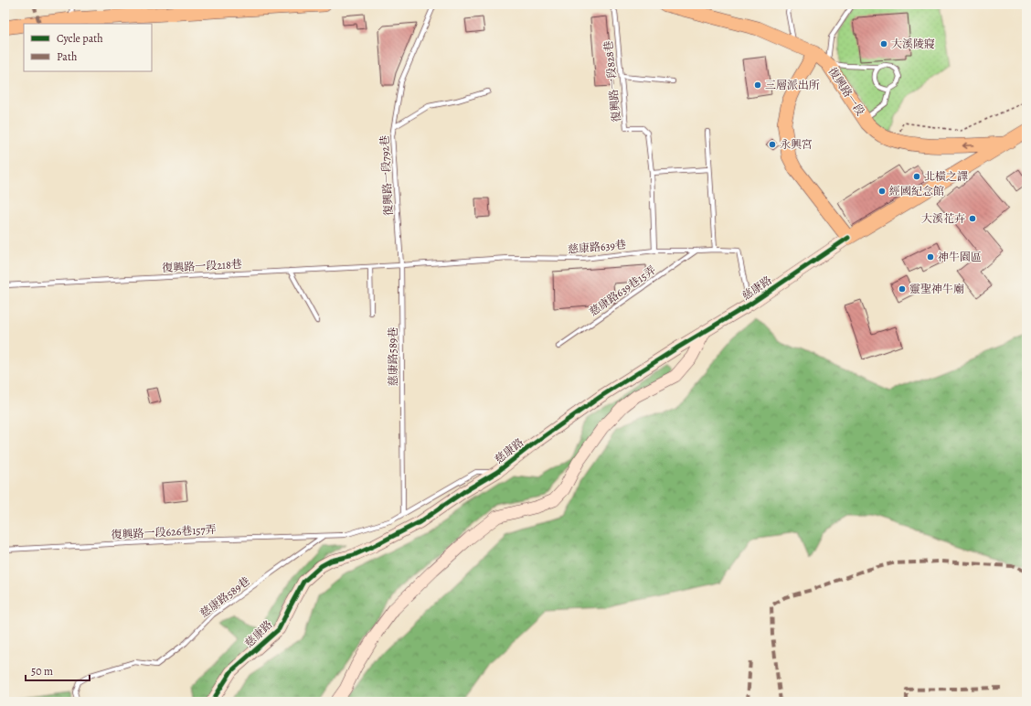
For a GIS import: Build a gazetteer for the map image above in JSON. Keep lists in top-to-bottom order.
{
  "streets": {
    "main road": ["復興路一段", "慈康路"],
    "lane": [
      "復興路一段828巷",
      "復興路一段792巷",
      "慈康路639巷",
      "復興路一段218巷",
      "慈康路639巷15弄",
      "慈康路589巷",
      "復興路一段626巷157弄"
    ]
  },
  "crossings": [
    ["復興路一段828巷", "慈康路639巷"],
    ["復興路一段", "慈康路"],
    ["復興路一段792巷", "慈康路639巷"],
    ["復興路一段792巷", "復興路一段218巷"],
    ["復興路一段792巷", "慈康路589巷"],
    ["慈康路639巷", "復興路一段218巷"],
    ["慈康路639巷", "慈康路"],
    ["慈康路639巷", "慈康路639巷15弄"],
    ["慈康路639巷", "慈康路589巷"],
    ["復興路一段218巷", "慈康路589巷"],
    ["慈康路589巷", "復興路一段626巷157弄"]
  ],
  "places": [
    "大溪陵寢",
    "三層派出所",
    "永興宮",
    "北橫之譯",
    "經國紀念館",
    "大溪花卉",
    "神牛園區",
    "靈聖神牛廟"
  ],
  "legend": ["Cycle path", "Path"],
  "scale_bar": "50 m"
}
